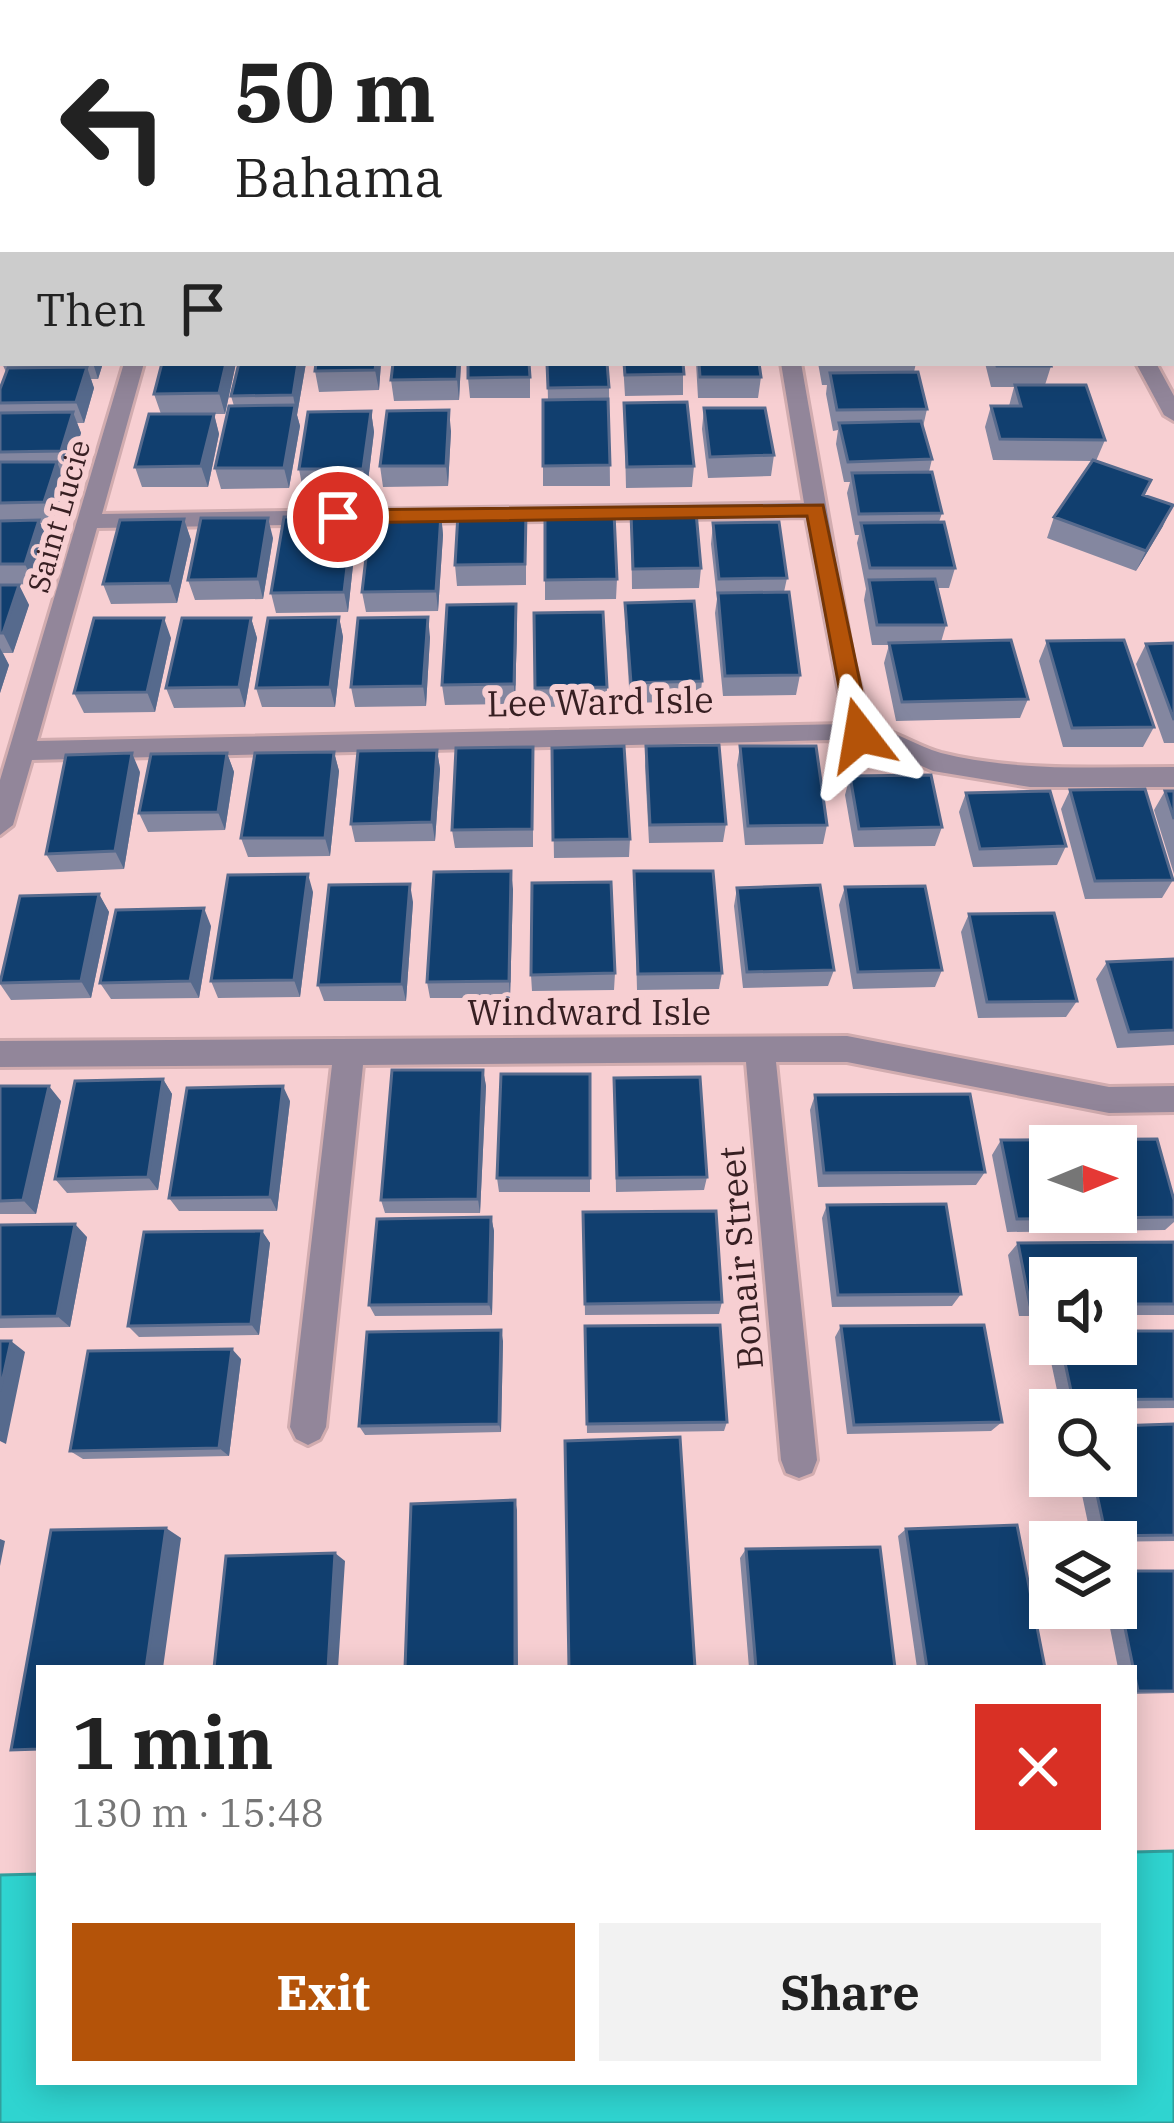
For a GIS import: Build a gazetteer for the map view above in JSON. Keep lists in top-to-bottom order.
{
  "streets": {
    "street": [
      "Saint Lucie",
      "Lee Ward Isle",
      "Windward Isle",
      "Bonair Street"
    ]
  },
  "crossings": [
    ["Saint Lucie", "Lee Ward Isle"],
    ["Windward Isle", "Bonair Street"]
  ],
  "north": "right",
  "page": {
    "turn": ["50 m", "Bahama"],
    "then": "Then",
    "heading": ["1 min", "130 m · 15:48"],
    "buttons": ["Exit", "Share"]
  }
}
